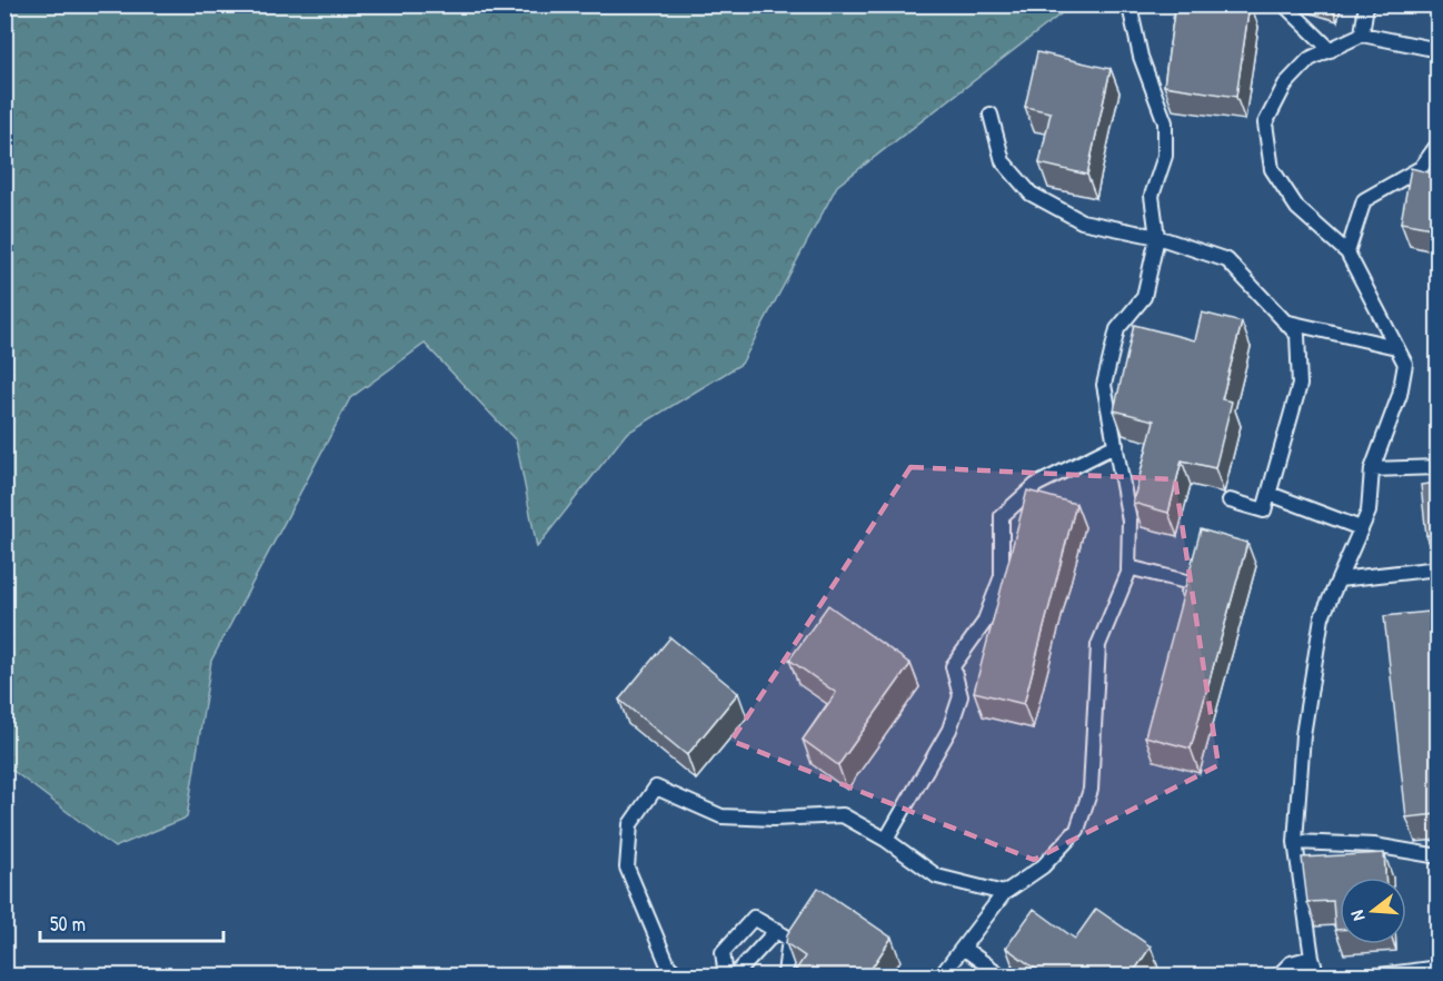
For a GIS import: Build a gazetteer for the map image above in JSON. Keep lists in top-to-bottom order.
{
  "scale_bar": "50 m",
  "north": "left"
}
